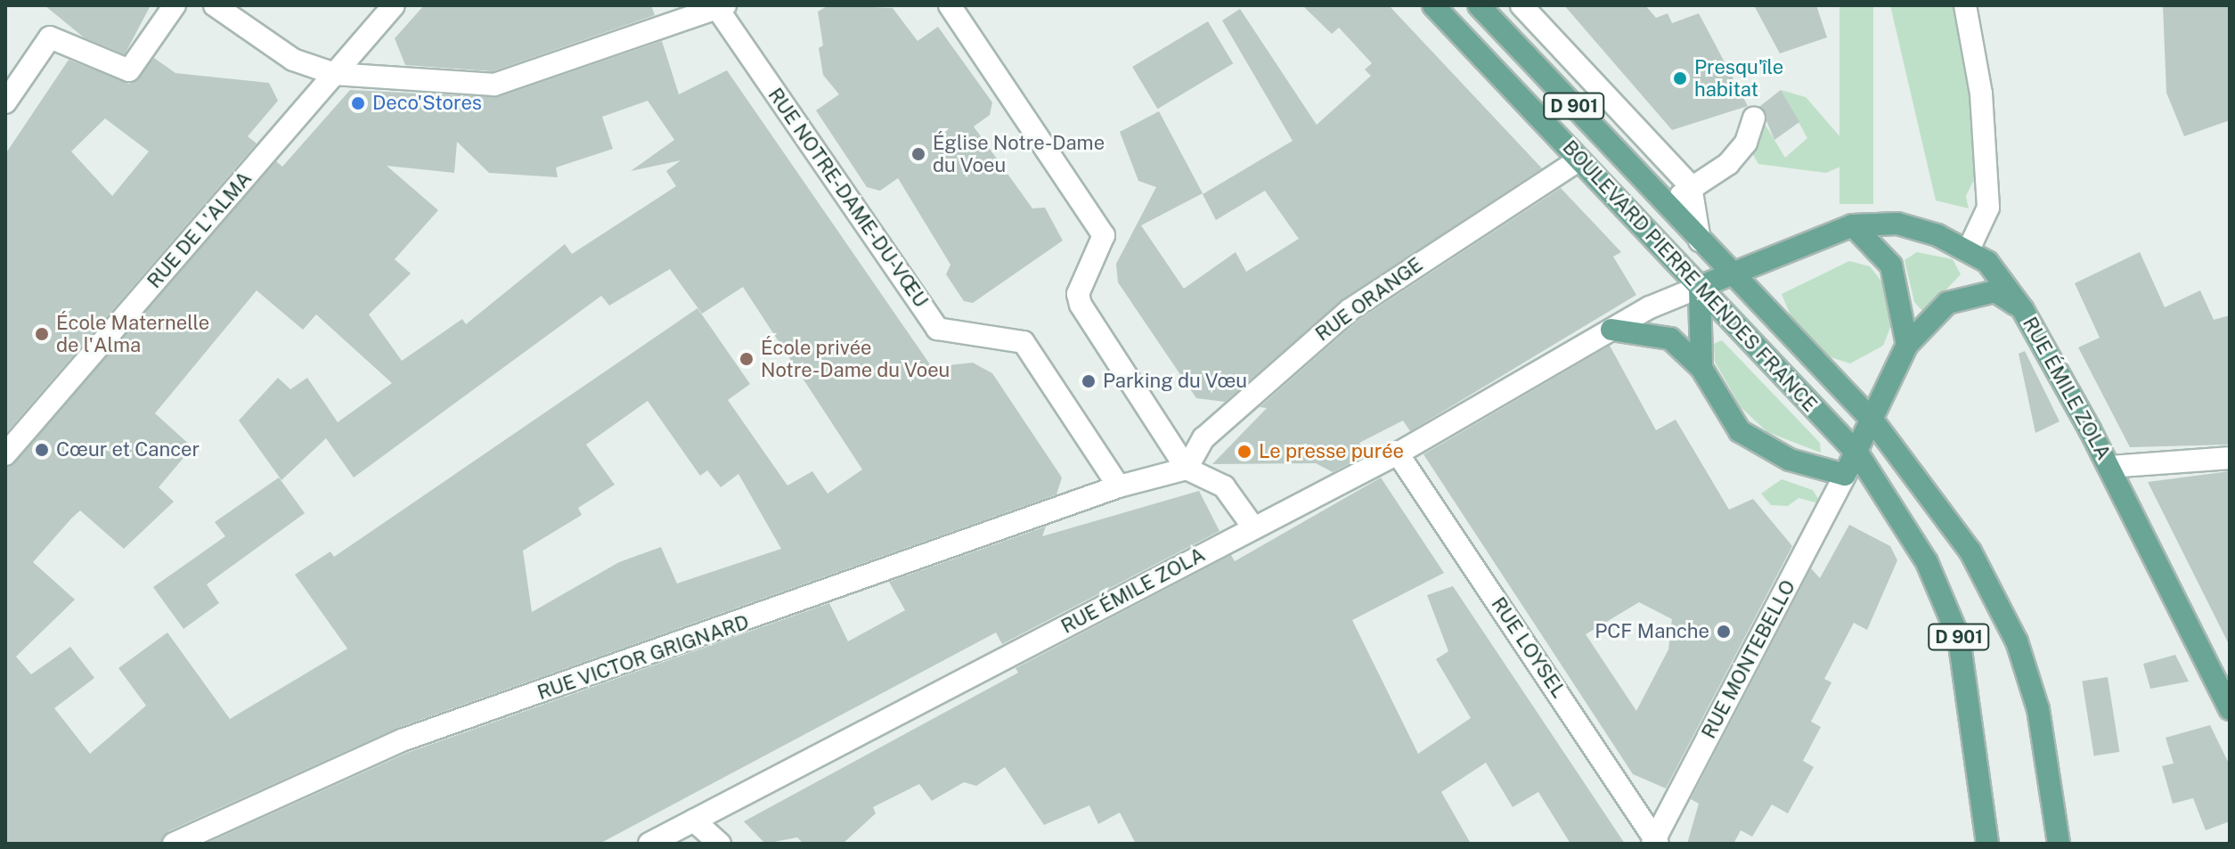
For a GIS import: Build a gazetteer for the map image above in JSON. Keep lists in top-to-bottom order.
{
  "streets": {
    "main road": ["D 901", "BOULEVARD PIERRE MENDES FRANCE", "RUE ÉMILE ZOLA"],
    "street": [
      "RUE NOTRE-DAME-DU-VŒU",
      "RUE DE L'ALMA",
      "RUE ORANGE",
      "RUE LOYSEL",
      "RUE VICTOR GRIGNARD",
      "RUE MONTEBELLO"
    ]
  },
  "crossings": [
    ["D 901", "BOULEVARD PIERRE MENDES FRANCE"],
    ["RUE NOTRE-DAME-DU-VŒU", "RUE VICTOR GRIGNARD"],
    ["BOULEVARD PIERRE MENDES FRANCE", "RUE ORANGE"],
    ["BOULEVARD PIERRE MENDES FRANCE", "RUE ÉMILE ZOLA"],
    ["RUE ÉMILE ZOLA", "RUE LOYSEL"],
    ["RUE LOYSEL", "RUE MONTEBELLO"]
  ],
  "places": [
    "Presqu'île habitat",
    "Deco'Stores",
    "Église Notre-Dame du Voeu",
    "École Maternelle de l'Alma",
    "École privée Notre-Dame du Voeu",
    "Parking du Vœu",
    "Cœur et Cancer",
    "Le presse purée",
    "PCF Manche"
  ]
}
